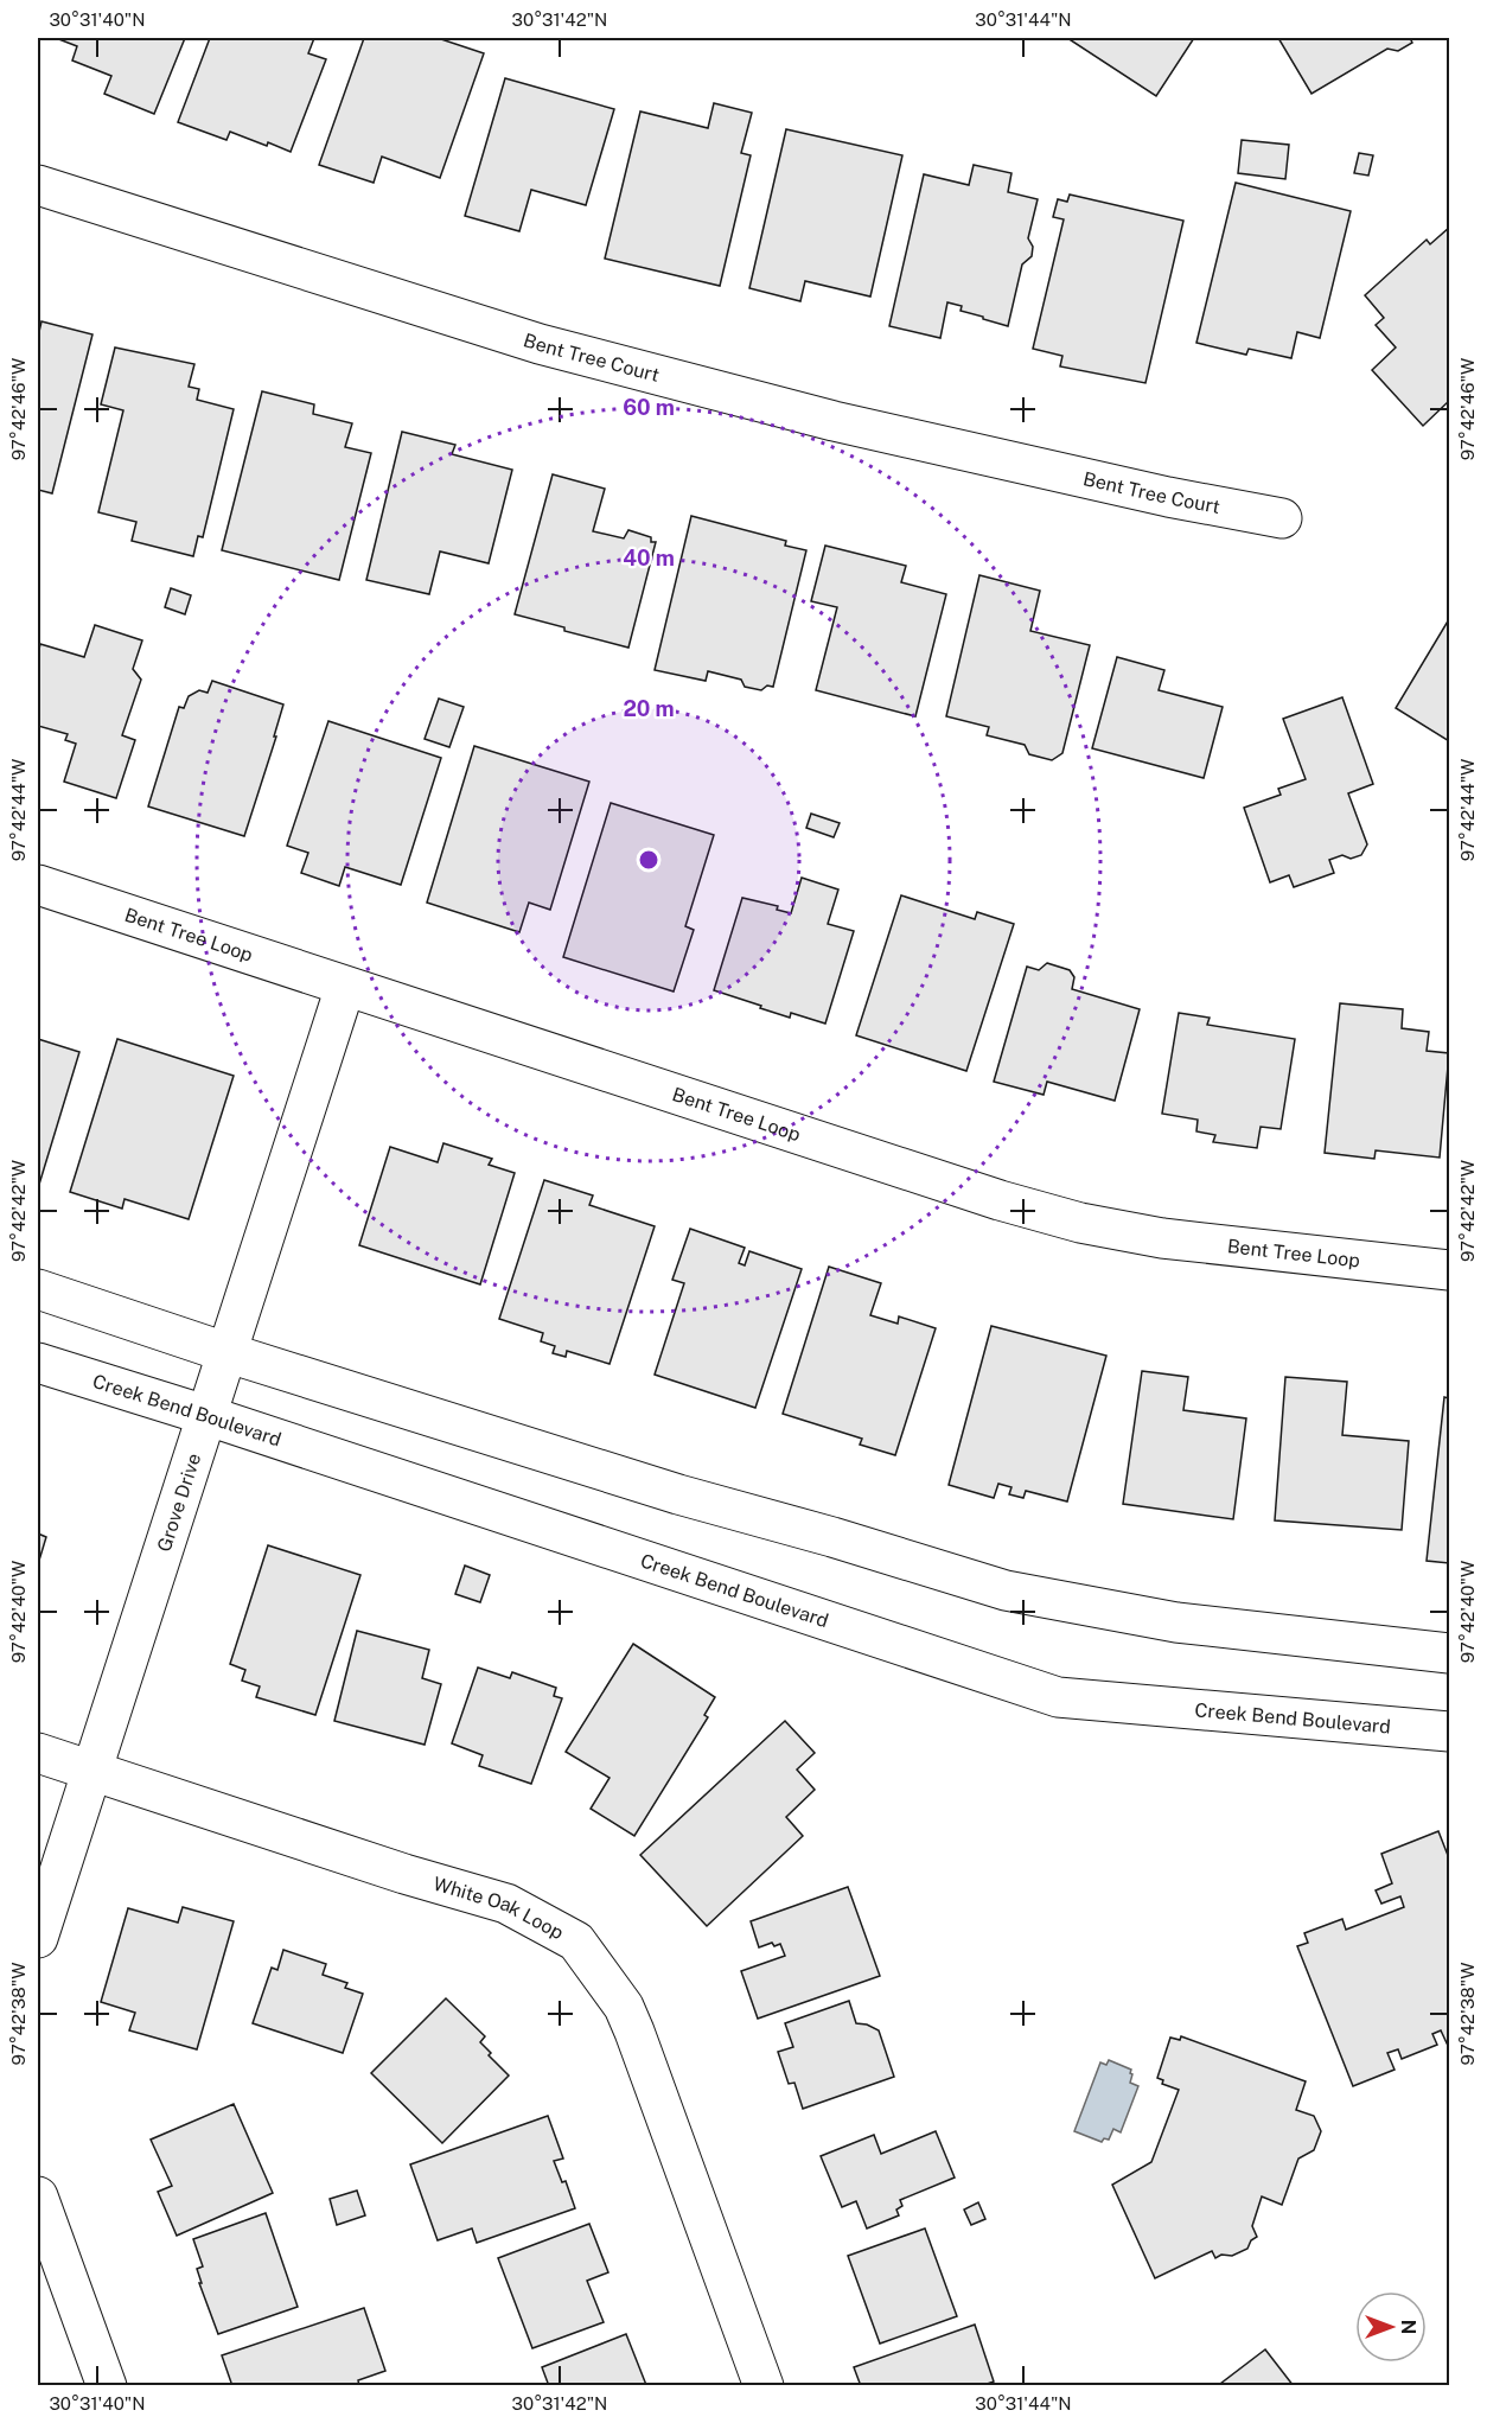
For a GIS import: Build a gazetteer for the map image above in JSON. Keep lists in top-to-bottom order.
{
  "streets": {
    "street": [
      "Bent Tree Court",
      "Bent Tree Loop",
      "Creek Bend Boulevard",
      "Grove Drive",
      "White Oak Loop"
    ]
  },
  "crossings": [
    ["Bent Tree Loop", "Grove Drive"],
    ["Creek Bend Boulevard", "Grove Drive"],
    ["Grove Drive", "White Oak Loop"]
  ],
  "north": "right",
  "coordinates": [
    "30°31'40\"N",
    "30°31'42\"N",
    "30°31'44\"N",
    "97°42'46\"W",
    "97°42'44\"W",
    "97°42'42\"W",
    "97°42'40\"W",
    "97°42'38\"W"
  ],
  "rings": ["60 m", "40 m", "20 m"]
}
